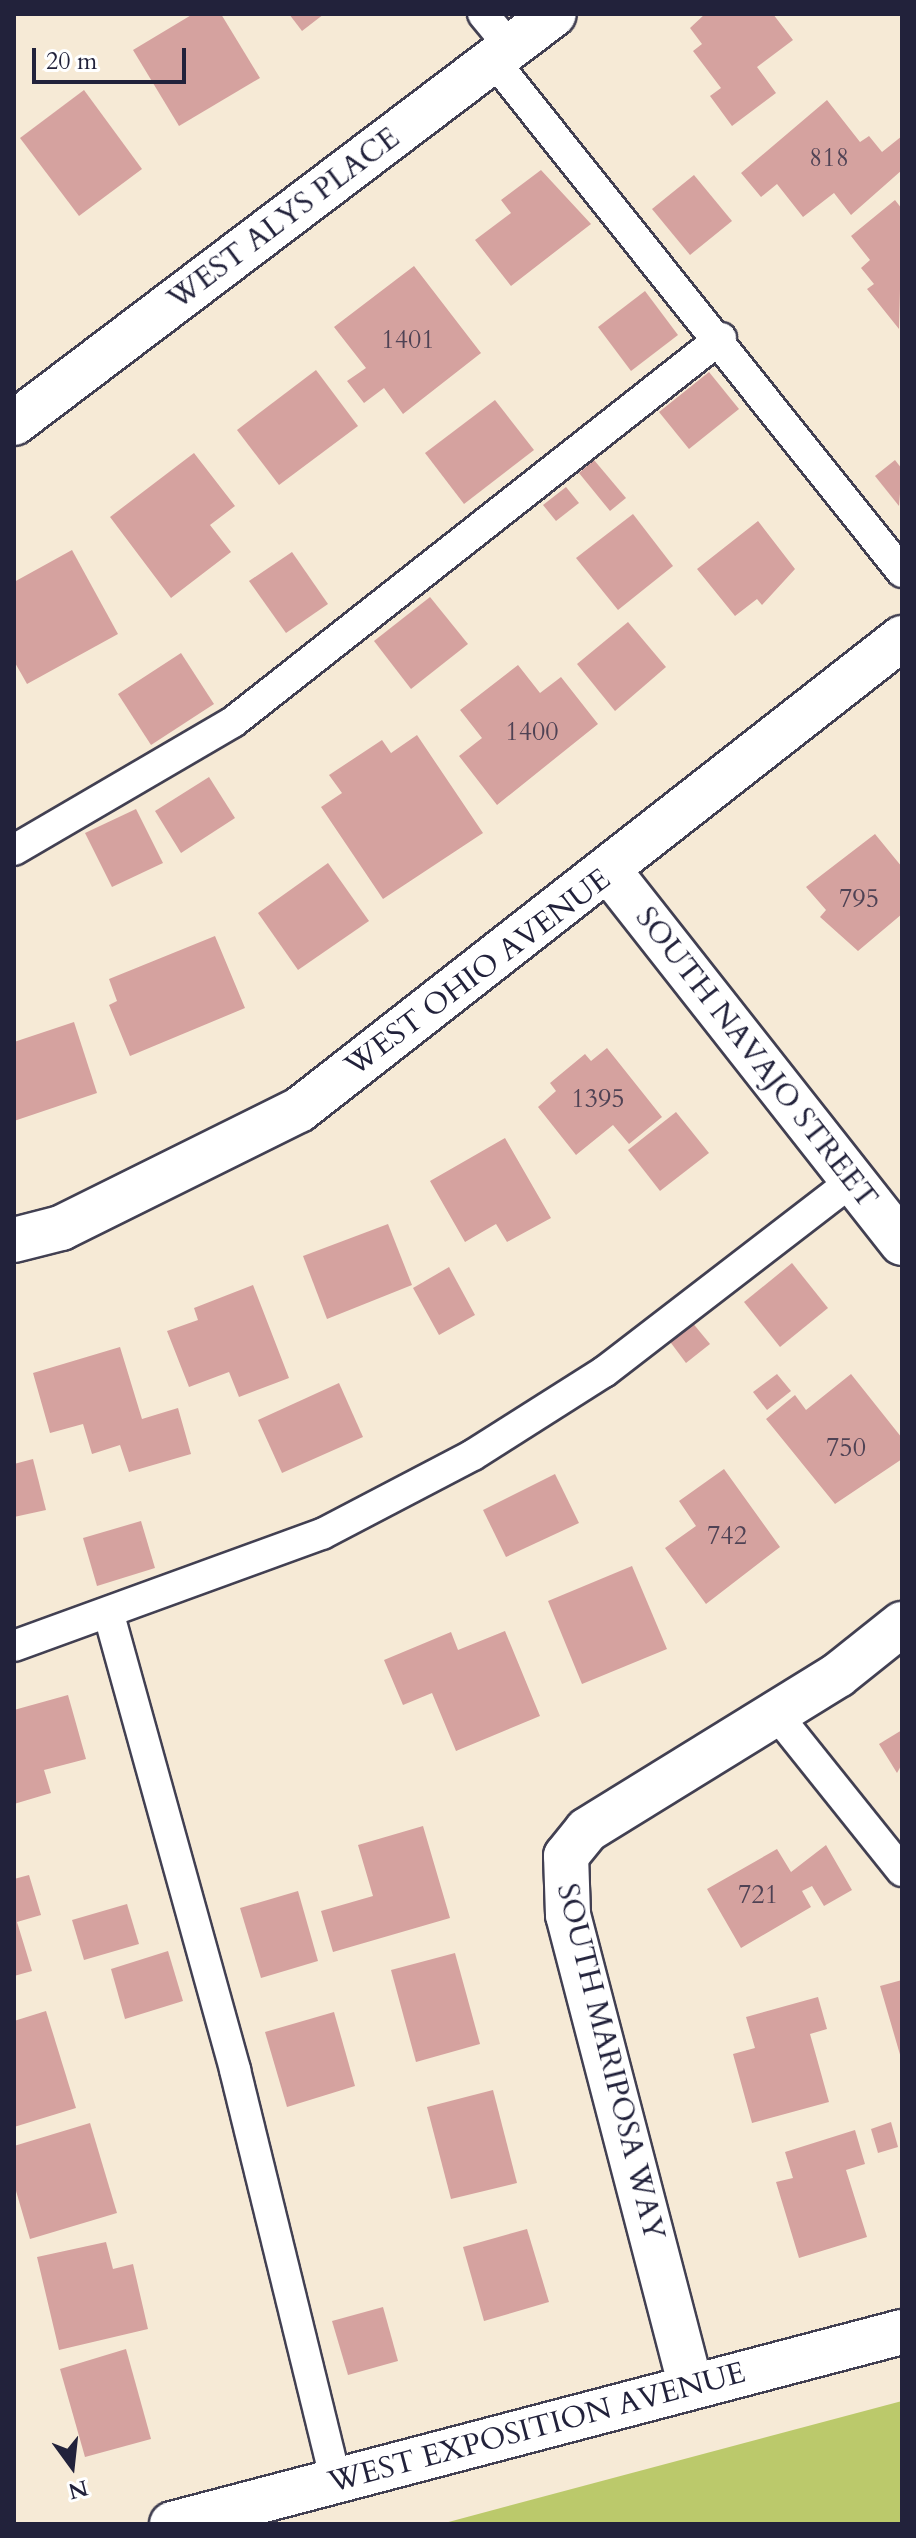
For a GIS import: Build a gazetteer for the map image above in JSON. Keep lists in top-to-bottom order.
{
  "streets": {
    "street": [
      "WEST ALYS PLACE",
      "WEST OHIO AVENUE",
      "SOUTH NAVAJO STREET",
      "SOUTH MARIPOSA WAY",
      "WEST EXPOSITION AVENUE"
    ]
  },
  "crossings": [
    ["WEST OHIO AVENUE", "SOUTH NAVAJO STREET"],
    ["SOUTH MARIPOSA WAY", "WEST EXPOSITION AVENUE"]
  ],
  "house_numbers": [
    "818",
    "1401",
    "1400",
    "795",
    "1395",
    "750",
    "742",
    "721"
  ],
  "scale_bar": "20 m",
  "north": "bottom"
}
